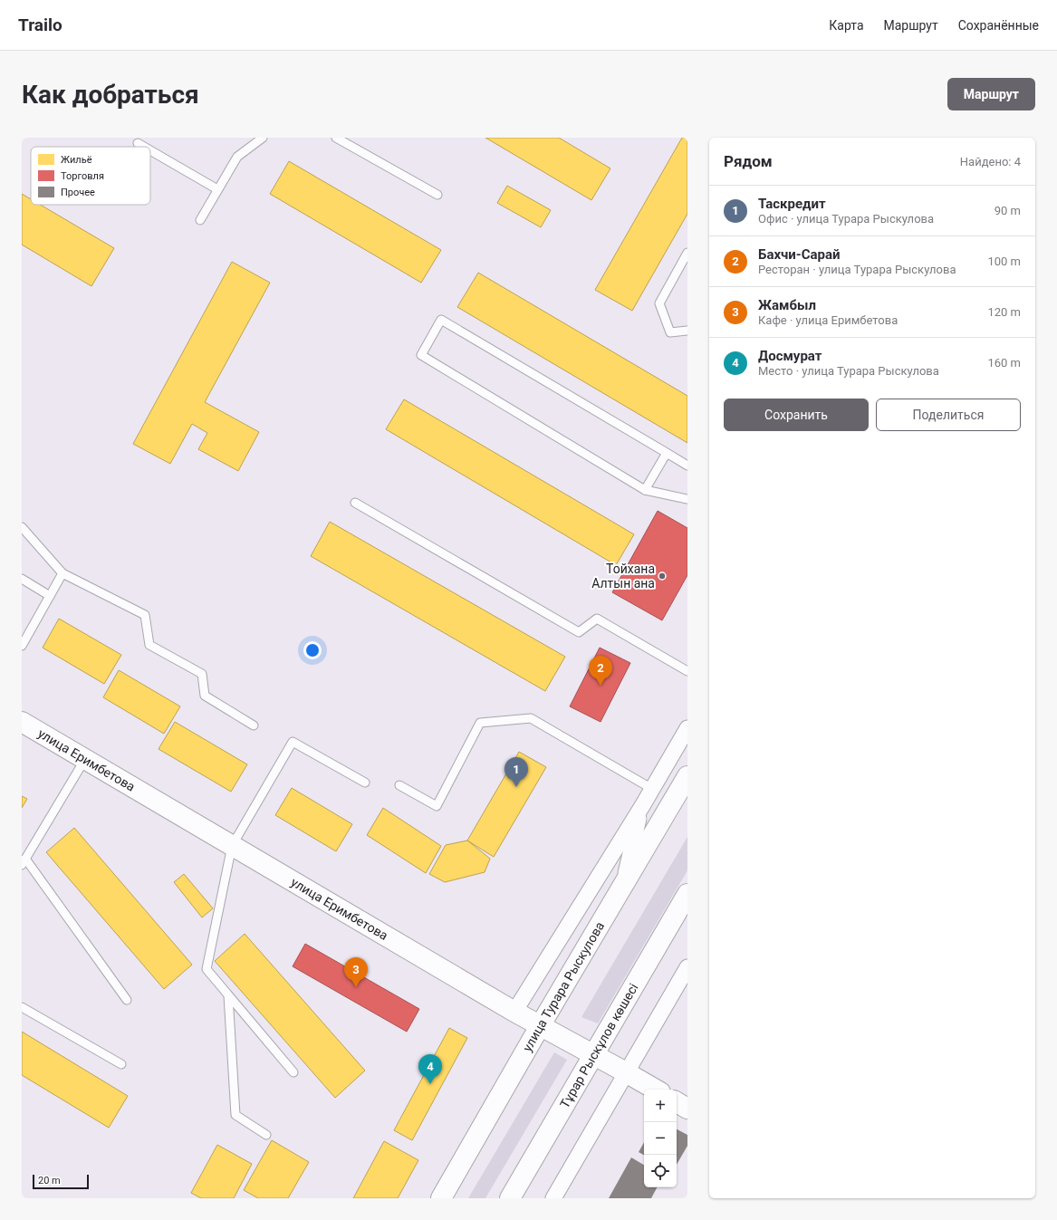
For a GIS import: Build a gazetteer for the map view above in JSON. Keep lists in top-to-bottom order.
{
  "streets": {
    "main road": ["улица Еримбетова", "улица Турара Рыскулова", "Тұрар Рыскұлов көшесі"]
  },
  "crossings": [
    ["улица Еримбетова", "улица Турара Рыскулова"],
    ["улица Еримбетова", "Тұрар Рыскұлов көшесі"]
  ],
  "places": ["Тойхана Алтын ана"],
  "legend": ["Жильё", "Торговля", "Прочее"],
  "scale_bar": "20 m",
  "page": {
    "header": "Trailo",
    "nav": ["Карта", "Маршрут", "Сохранённые"],
    "buttons": [
      "Маршрут",
      ["Сохранить", "Поделиться"]
    ],
    "title": "Как добраться",
    "heading": ["Рядом", "Найдено: 4"],
    "list": [
      {
        "mark": "1",
        "name": "Таскредит",
        "note": "Офис · улица Турара Рыскулова",
        "value": "90 m"
      },
      {
        "mark": "2",
        "name": "Бахчи-Сарай",
        "note": "Ресторан · улица Турара Рыскулова",
        "value": "100 m"
      },
      {
        "mark": "3",
        "name": "Жамбыл",
        "note": "Кафе · улица Еримбетова",
        "value": "120 m"
      },
      {
        "mark": "4",
        "name": "Досмурат",
        "note": "Место · улица Турара Рыскулова",
        "value": "160 m"
      }
    ],
    "pins": [
      "2",
      "1",
      "3",
      "4"
    ],
    "map_buttons": ["+", "−"],
    "scale": "20 m"
  }
}
